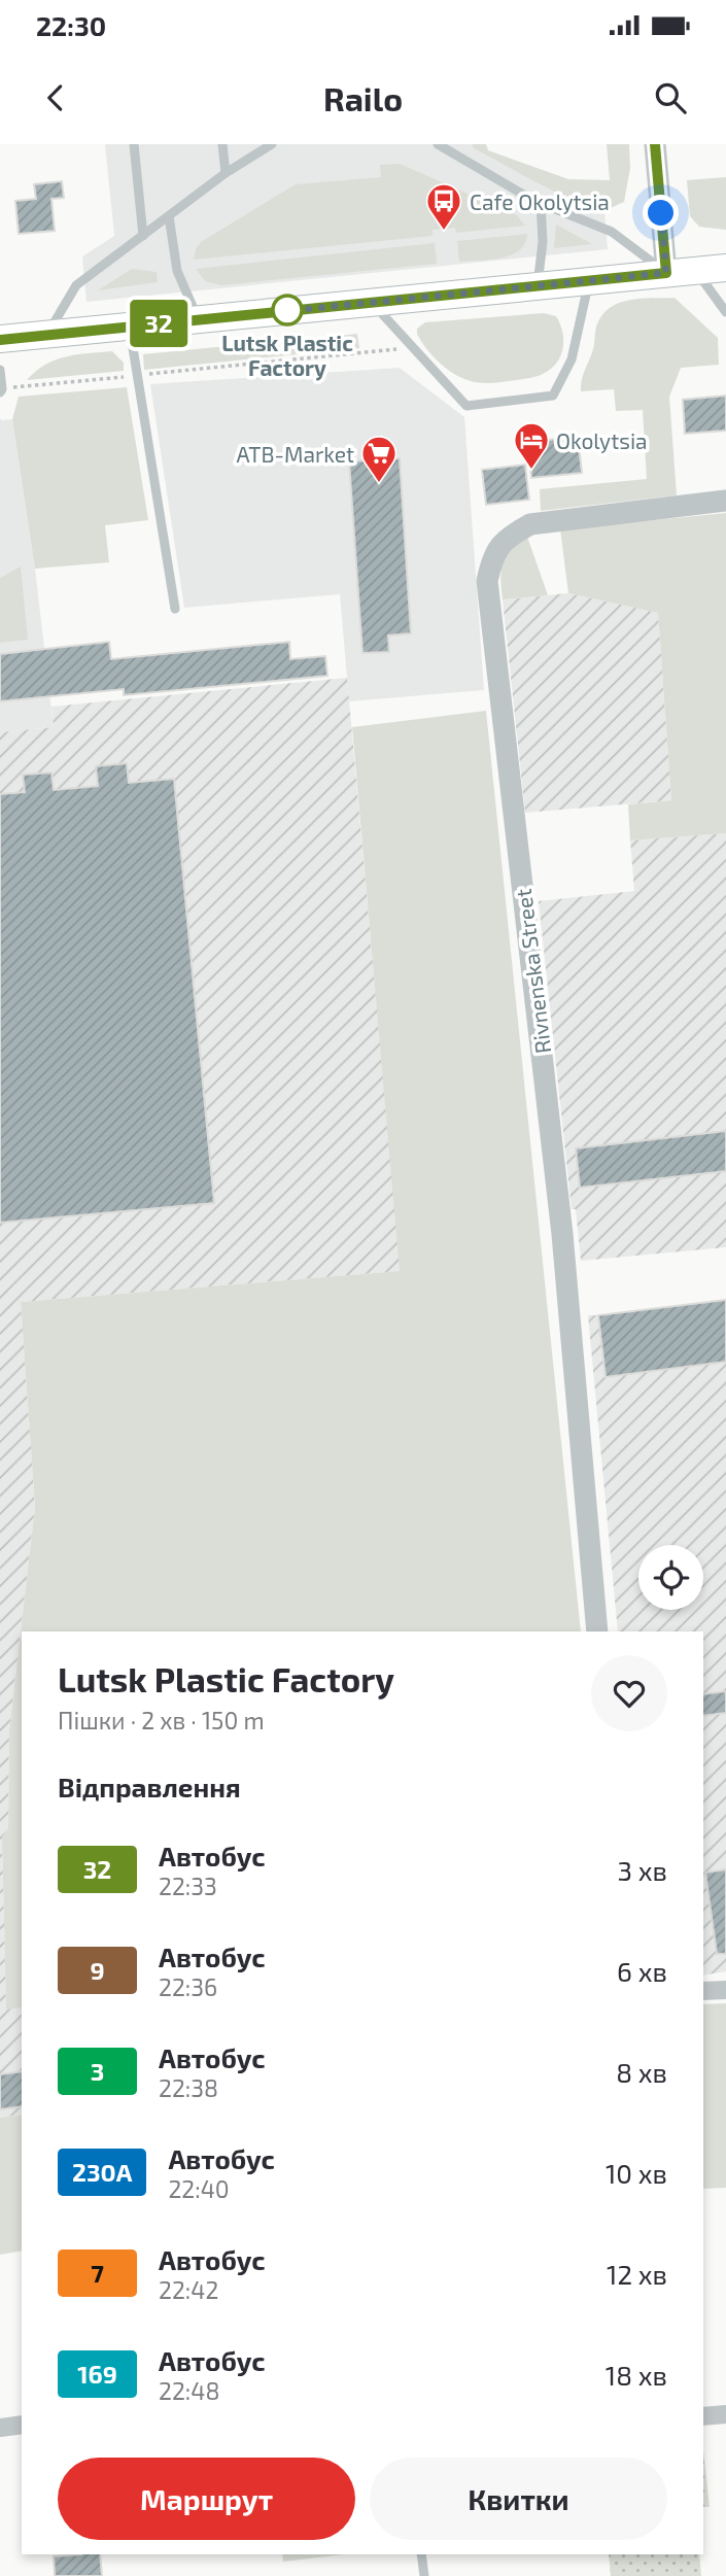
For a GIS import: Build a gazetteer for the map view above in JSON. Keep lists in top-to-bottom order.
{
  "streets": {
    "street": ["Rivnenska Street"]
  },
  "places": {
    "bus stop": ["Cafe Okolytsia"],
    "other": ["Lutsk Plastic Factory"],
    "hotel": ["Okolytsia"],
    "supermarket": ["ATB-Market"]
  },
  "lines": ["bus line 32"],
  "page": {
    "status": "22:30",
    "header": "Railo",
    "on_map": "32",
    "heading": [
      ["Lutsk Plastic Factory", "Пішки · 2 хв · 150 m"],
      "Відправлення"
    ],
    "list": [
      {
        "mark": "32",
        "name": "Автобус",
        "note": "22:33",
        "value": "3 хв"
      },
      {
        "mark": "9",
        "name": "Автобус",
        "note": "22:36",
        "value": "6 хв"
      },
      {
        "mark": "3",
        "name": "Автобус",
        "note": "22:38",
        "value": "8 хв"
      },
      {
        "mark": "230А",
        "name": "Автобус",
        "note": "22:40",
        "value": "10 хв"
      },
      {
        "mark": "7",
        "name": "Автобус",
        "note": "22:42",
        "value": "12 хв"
      },
      {
        "mark": "169",
        "name": "Автобус",
        "note": "22:48",
        "value": "18 хв"
      }
    ],
    "buttons": ["Маршрут", "Квитки"]
  }
}
